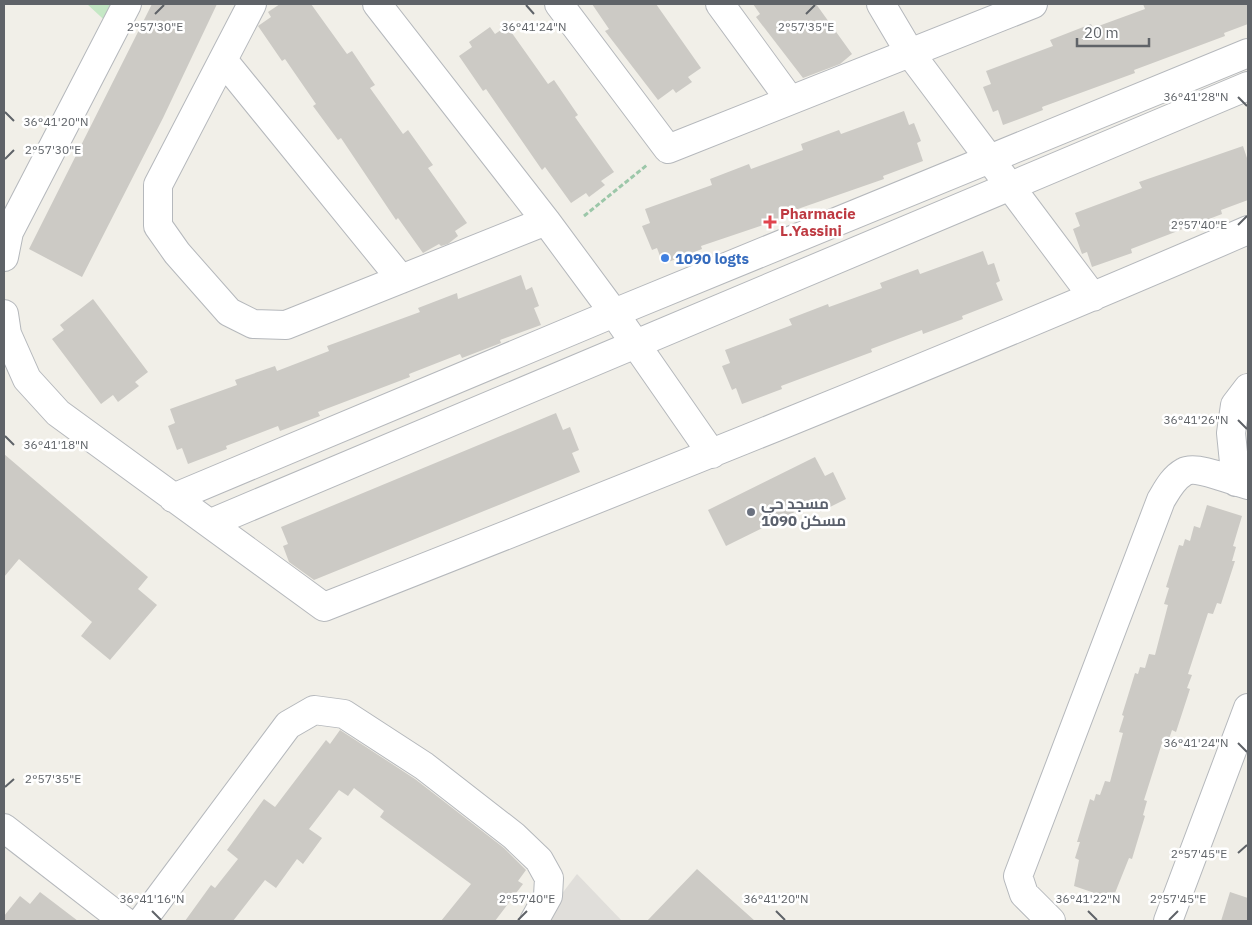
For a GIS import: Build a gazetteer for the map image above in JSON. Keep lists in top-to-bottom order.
{
  "places": {
    "health": ["Pharmacie L.Yassini"],
    "other": ["1090 logts", "مسجد حي 1090 مسكن"]
  },
  "scale_bar": "20 m",
  "coordinates": [
    "2°57'30\"E",
    "2°57'35\"E",
    "36°41'24\"N",
    "36°41'28\"N",
    "36°41'20\"N",
    "2°57'40\"E",
    "36°41'26\"N",
    "36°41'18\"N",
    "2°57'45\"E",
    "36°41'16\"N",
    "36°41'22\"N"
  ]
}
